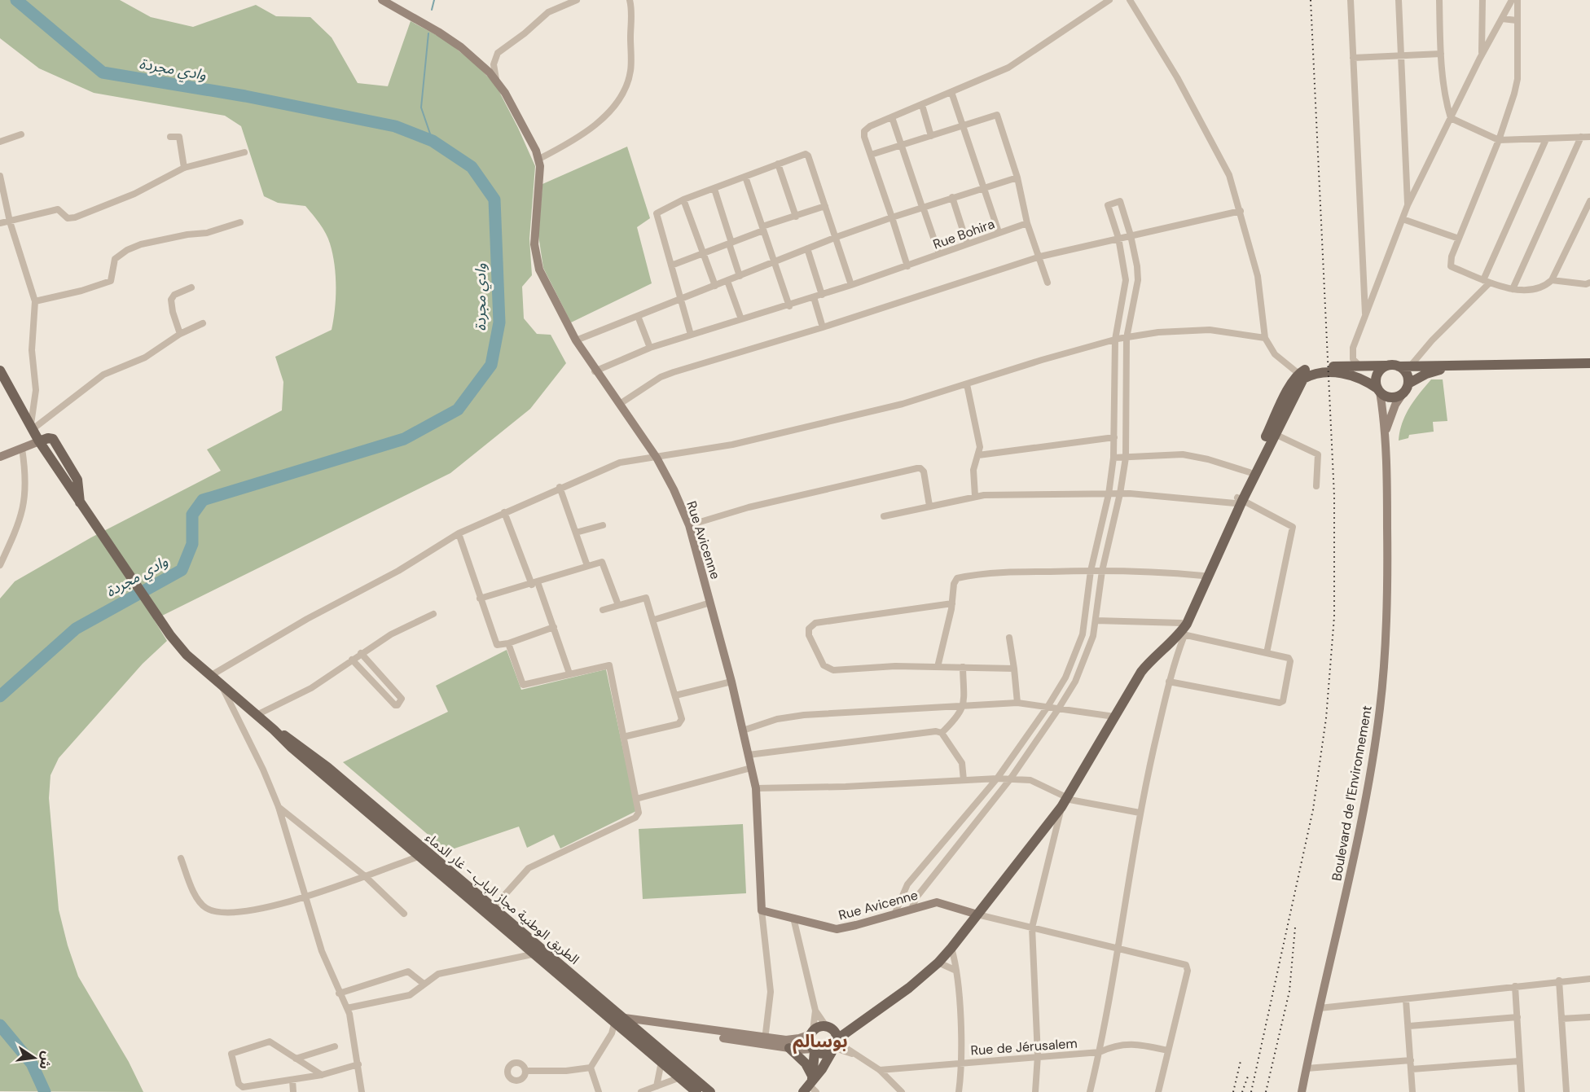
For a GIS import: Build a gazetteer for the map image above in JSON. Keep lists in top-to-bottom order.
{
  "streets": {
    "main road": ["الطريق الوطنية مجاز الباب - غار الدماء"],
    "street": [
      "Rue Bohira",
      "Rue Avicenne",
      "Boulevard de l'Environnement",
      "Rue de Jérusalem"
    ]
  },
  "crossings": [
    ["Rue Bohira", "Rue Avicenne"]
  ],
  "districts": ["بوسالم"],
  "water": ["وادي مجردة"],
  "north": "right"
}
